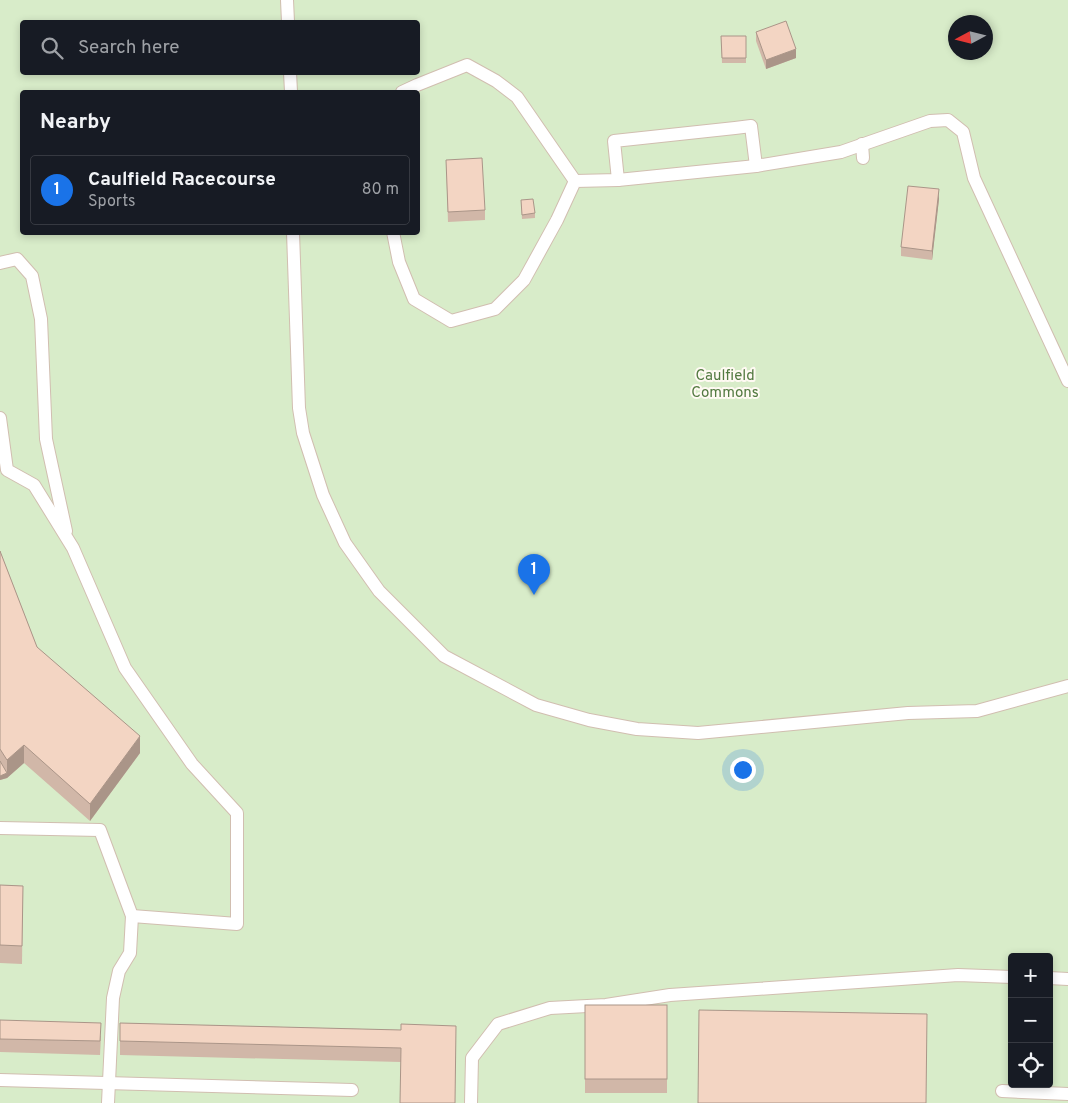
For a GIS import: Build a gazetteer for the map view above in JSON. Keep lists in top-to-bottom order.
{
  "parks": ["Caulfield Commons"],
  "north": "left",
  "page": {
    "search": "Search here",
    "heading": "Nearby",
    "list": [
      {
        "mark": "1",
        "name": "Caulfield Racecourse",
        "note": "Sports",
        "value": "80 m"
      }
    ],
    "pins": "1",
    "map_buttons": ["+", "−"]
  }
}
